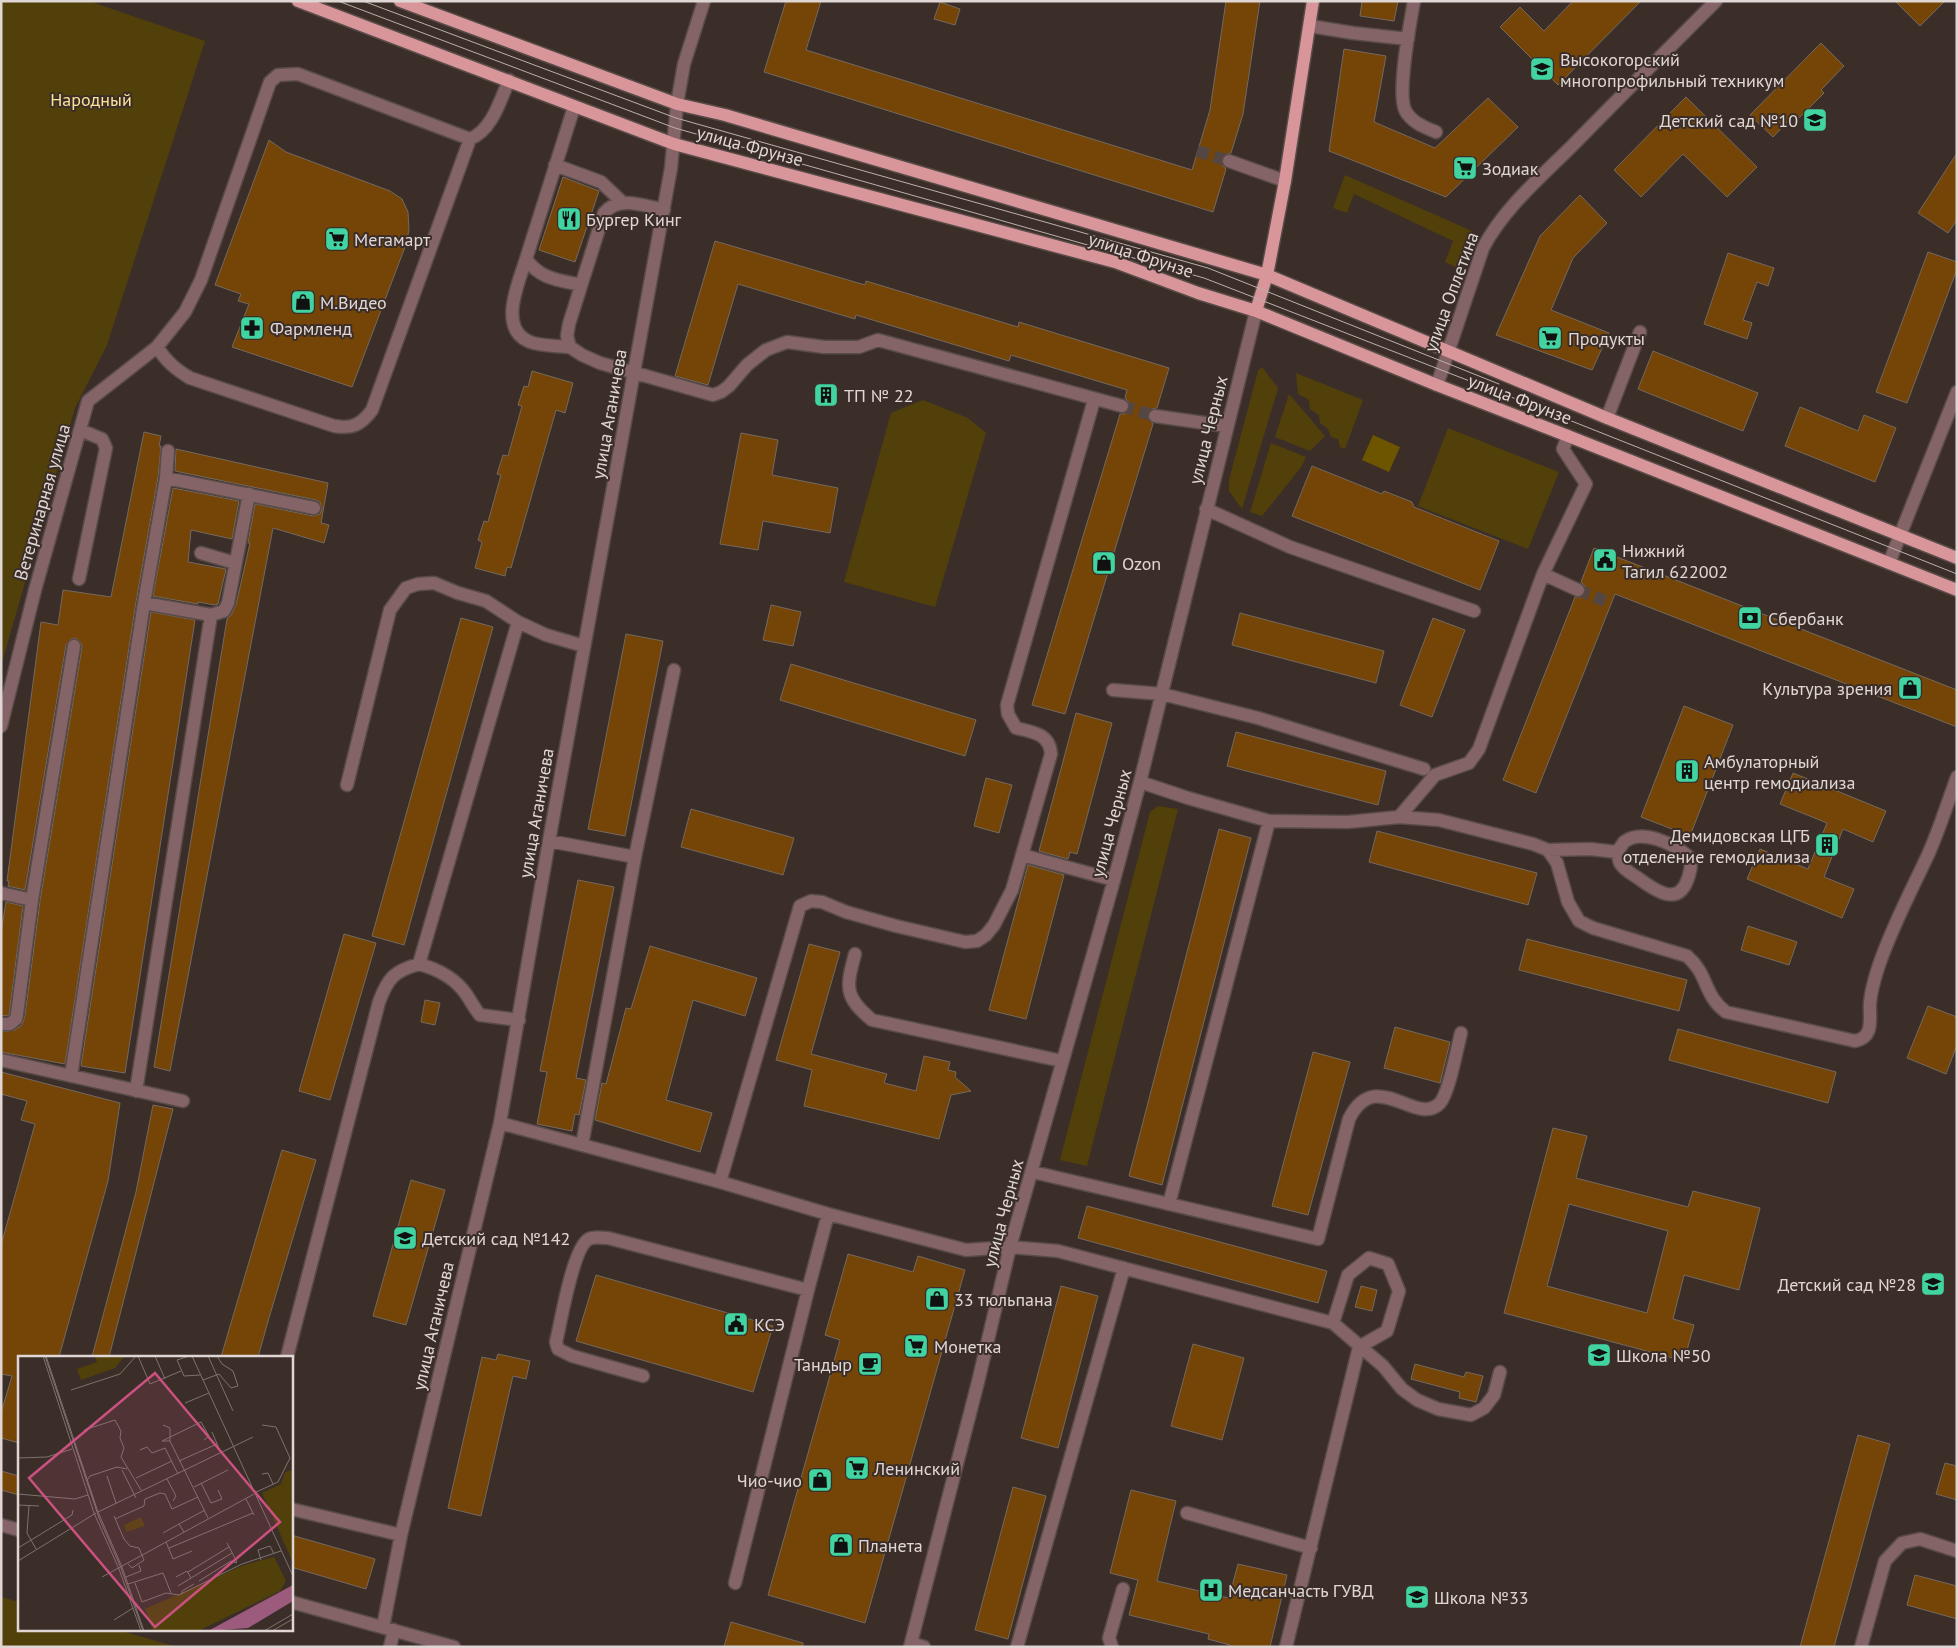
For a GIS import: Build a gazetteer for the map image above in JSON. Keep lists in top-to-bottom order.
{
  "streets": {
    "main road": ["улица Фрунзе", "улица Черных"],
    "street": ["улица Оплетина", "улица Аганичева", "Ветеринарная улица"]
  },
  "crossings": [
    ["улица Фрунзе", "улица Оплетина"],
    ["улица Фрунзе", "улица Аганичева"],
    ["улица Фрунзе", "улица Черных"]
  ],
  "parks": ["Народный"],
  "places": {
    "school or university": [
      "Высокогорский многопрофильный техникум",
      "Детский сад №10",
      "Детский сад №142",
      "Детский сад №28",
      "Школа №50",
      "Школа №33"
    ],
    "supermarket": [
      "Зодиак",
      "Мегамарт",
      "Продукты",
      "Монетка",
      "Ленинский"
    ],
    "restaurant": ["Бургер Кинг"],
    "shop": [
      "М.Видео",
      "Ozon",
      "Культура зрения",
      "33 тюльпана",
      "Чио-чио",
      "Планета"
    ],
    "pharmacy": ["Фармленд"],
    "building": ["ТП № 22", "Амбулаторный центр гемодиализа", "Демидовская ЦГБ отделение гемодиализа"],
    "public building": ["Нижний Тагил 622002", "КСЭ"],
    "bank": ["Сбербанк"],
    "cafe": ["Тандыр"],
    "hospital": ["Медсанчасть ГУВД"]
  }
}
